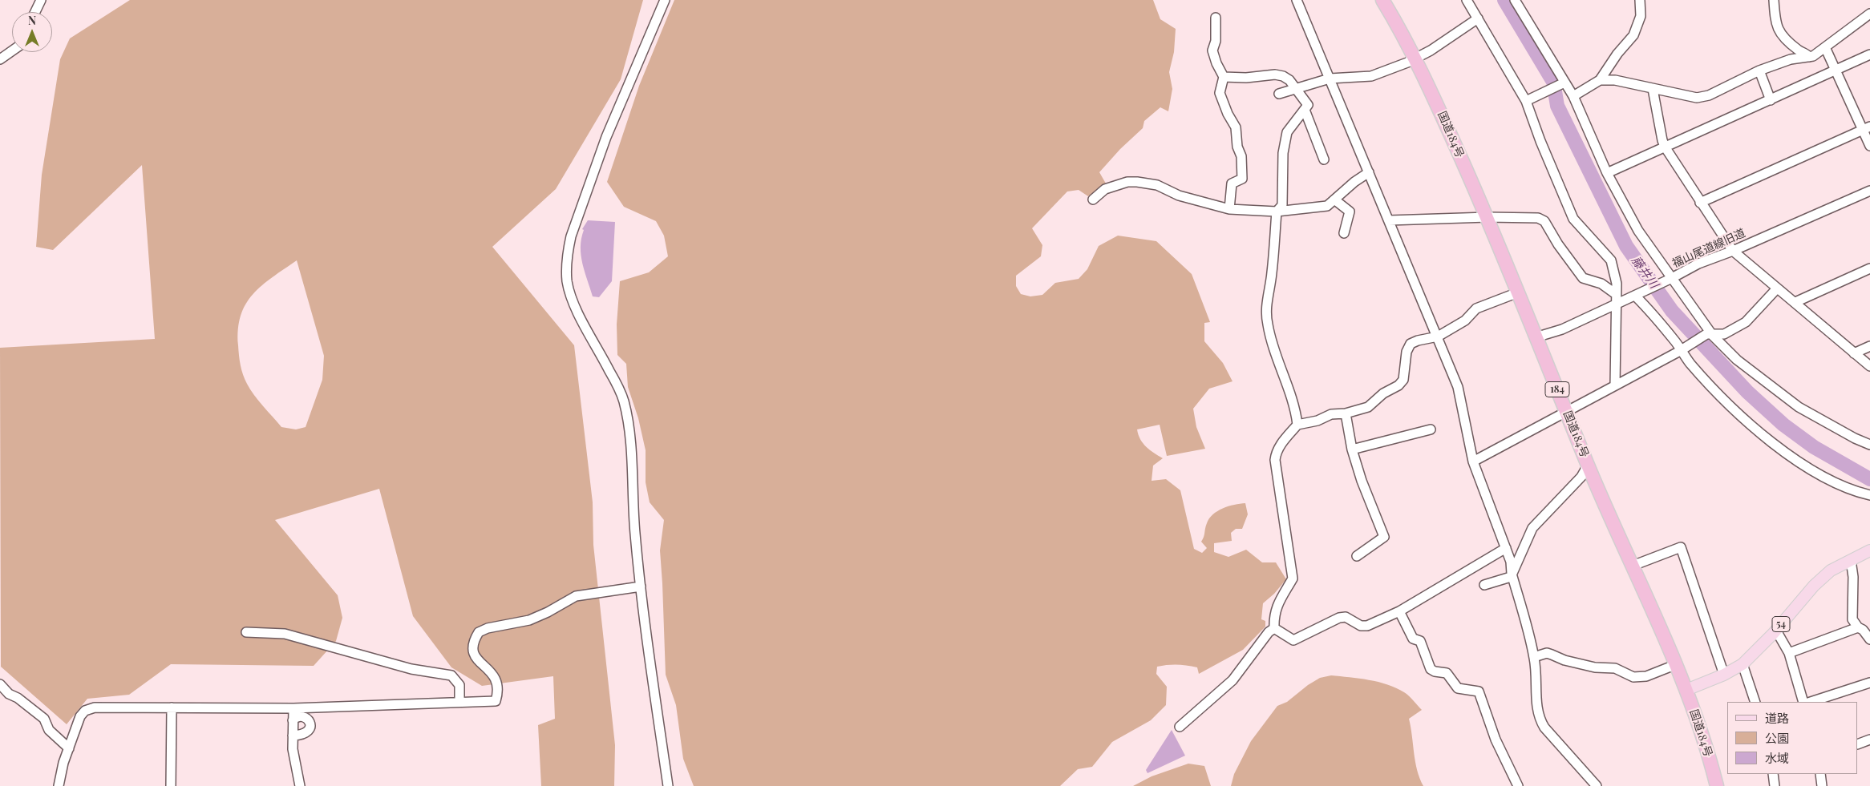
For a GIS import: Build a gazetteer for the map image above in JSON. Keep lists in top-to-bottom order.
{
  "streets": {
    "highway": ["国道184号", "184"],
    "main road": ["54"],
    "street": ["福山尾道線旧道"]
  },
  "crossings": [
    ["国道184号", "福山尾道線旧道"],
    ["国道184号", "54"]
  ],
  "water": ["藤井川"],
  "legend": ["道路", "公園", "水域"],
  "north": "top"
}
